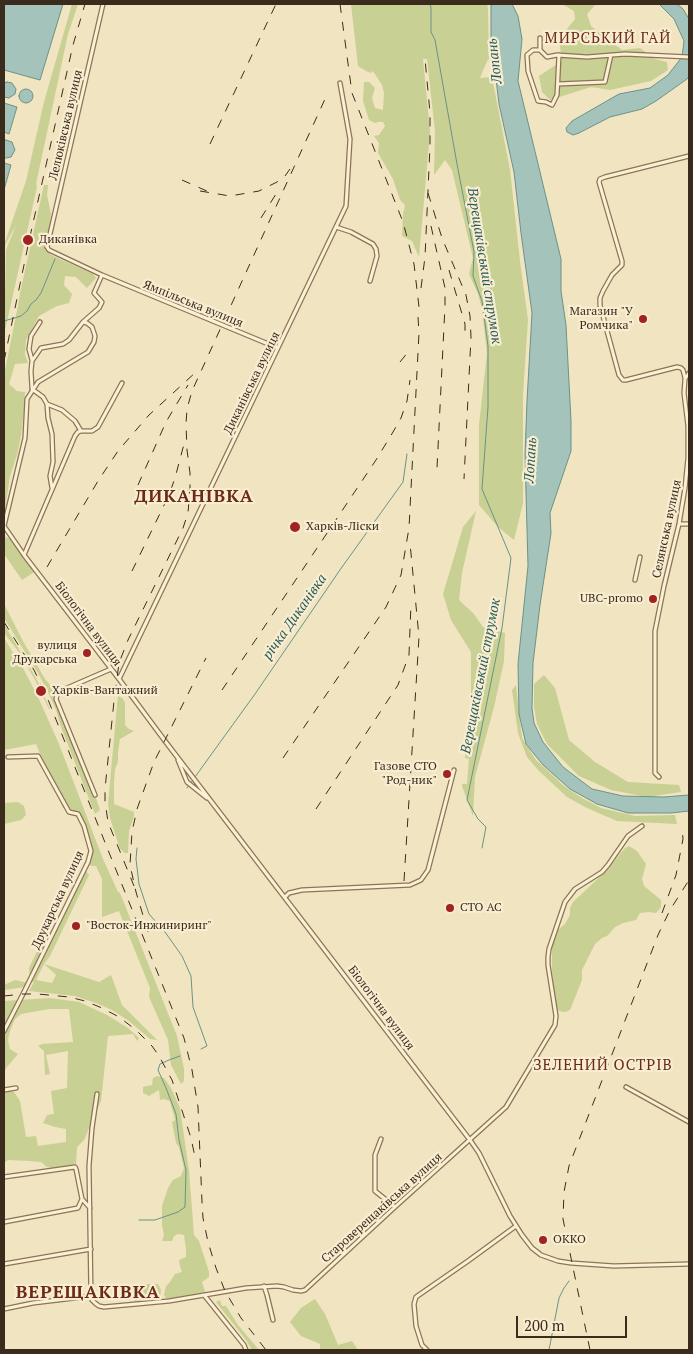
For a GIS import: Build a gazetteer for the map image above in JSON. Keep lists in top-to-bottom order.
{
  "streets": {
    "street": [
      "Лелюківська вулиця",
      "Ямпільська вулиця",
      "Диканівська вулиця",
      "Селянська вулиця",
      "Біологічна вулиця",
      "Друкарська вулиця",
      "Староверещаківська вулиця"
    ]
  },
  "crossings": [
    ["Лелюківська вулиця", "Ямпільська вулиця"],
    ["Ямпільська вулиця", "Диканівська вулиця"],
    ["Диканівська вулиця", "Біологічна вулиця"],
    ["Біологічна вулиця", "Староверещаківська вулиця"]
  ],
  "districts": [
    "МИРСЬКИЙ ГАЙ",
    "ДИКАНІВКА",
    "ЗЕЛЕНИЙ ОСТРІВ",
    "ВЕРЕЩАКІВКА"
  ],
  "water": ["Лопань", "Верещаківський струмок", "річка Диканівка"],
  "places": [
    "Диканівка",
    "Магазин \"У Ромчика\"",
    "Харків-Ліски",
    "UBC-promo",
    "вулиця Друкарська",
    "Харків-Вантажний",
    "Газове СТО \"Род-ник\"",
    "СТО АС",
    "\"Восток-Инжиниринг\"",
    "ОККО"
  ],
  "scale_bar": "200 m"
}
